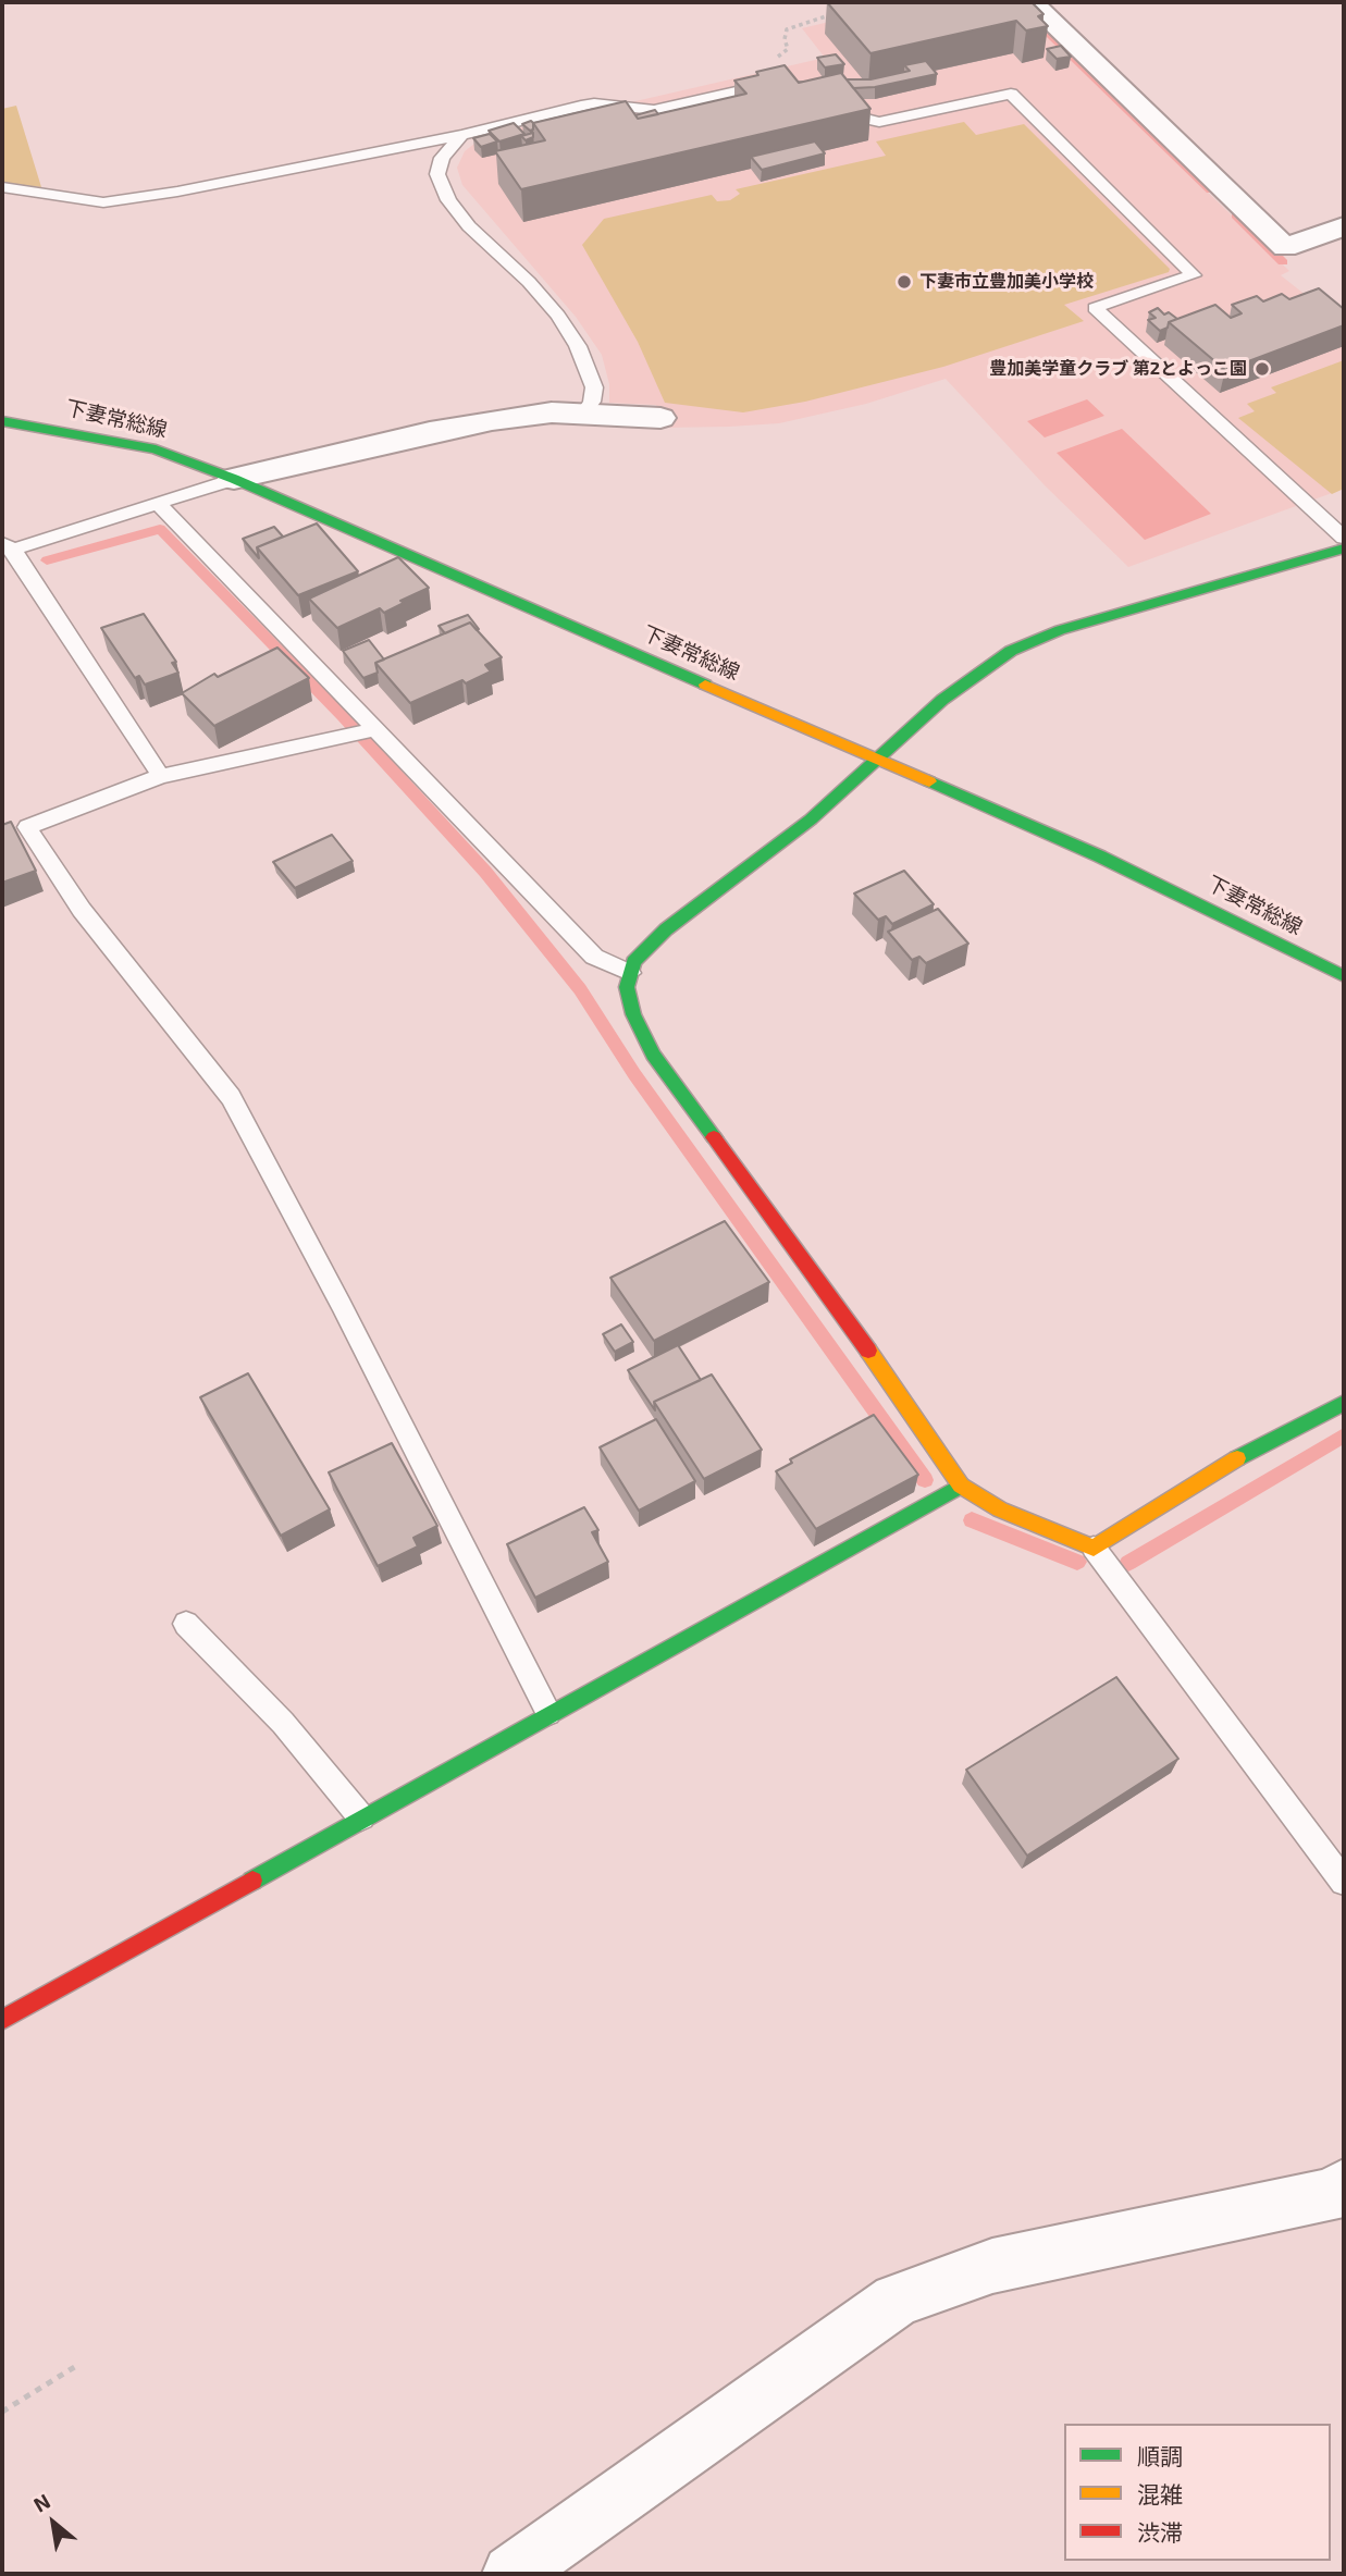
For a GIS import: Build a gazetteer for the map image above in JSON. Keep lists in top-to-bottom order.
{
  "streets": {
    "street": ["下妻常総線"]
  },
  "places": ["下妻市立豊加美小学校", "豊加美学童クラブ 第2とよっこ園"],
  "legend": ["順調", "混雑", "渋滞"],
  "north": "top left"
}
